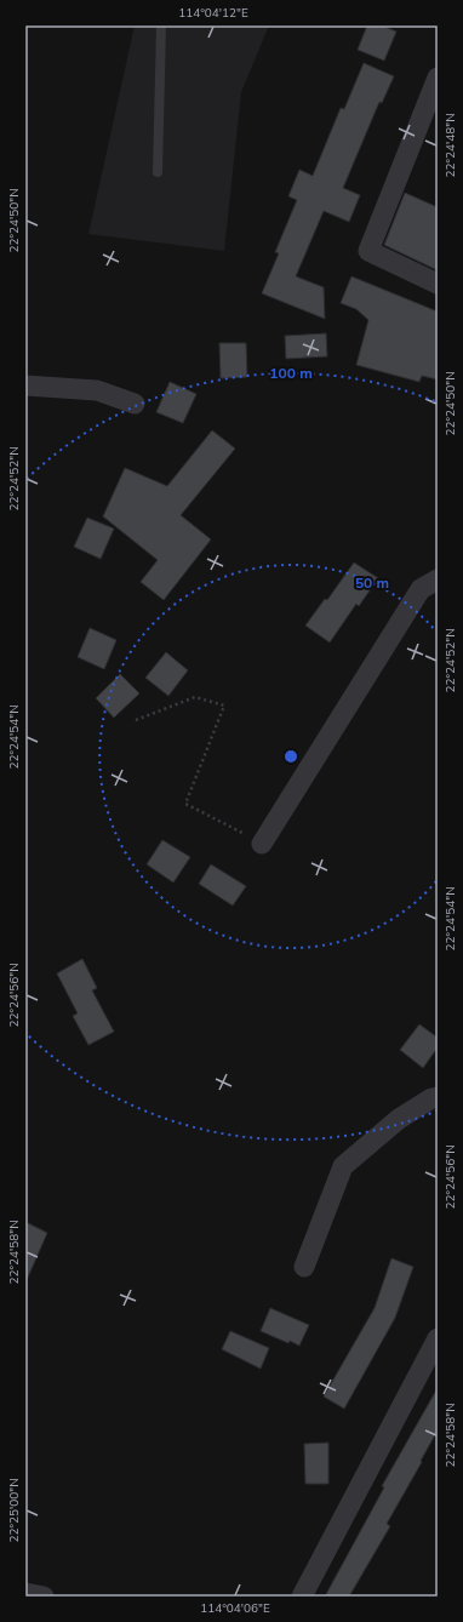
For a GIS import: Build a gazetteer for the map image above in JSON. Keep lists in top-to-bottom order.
{
  "coordinates": [
    "114°04'12\"E",
    "22°24'48\"N",
    "22°24'50\"N",
    "22°24'52\"N",
    "22°24'54\"N",
    "22°24'56\"N",
    "22°24'58\"N",
    "22°25'00\"N",
    "114°04'06\"E"
  ],
  "rings": ["100 m", "50 m"]
}
